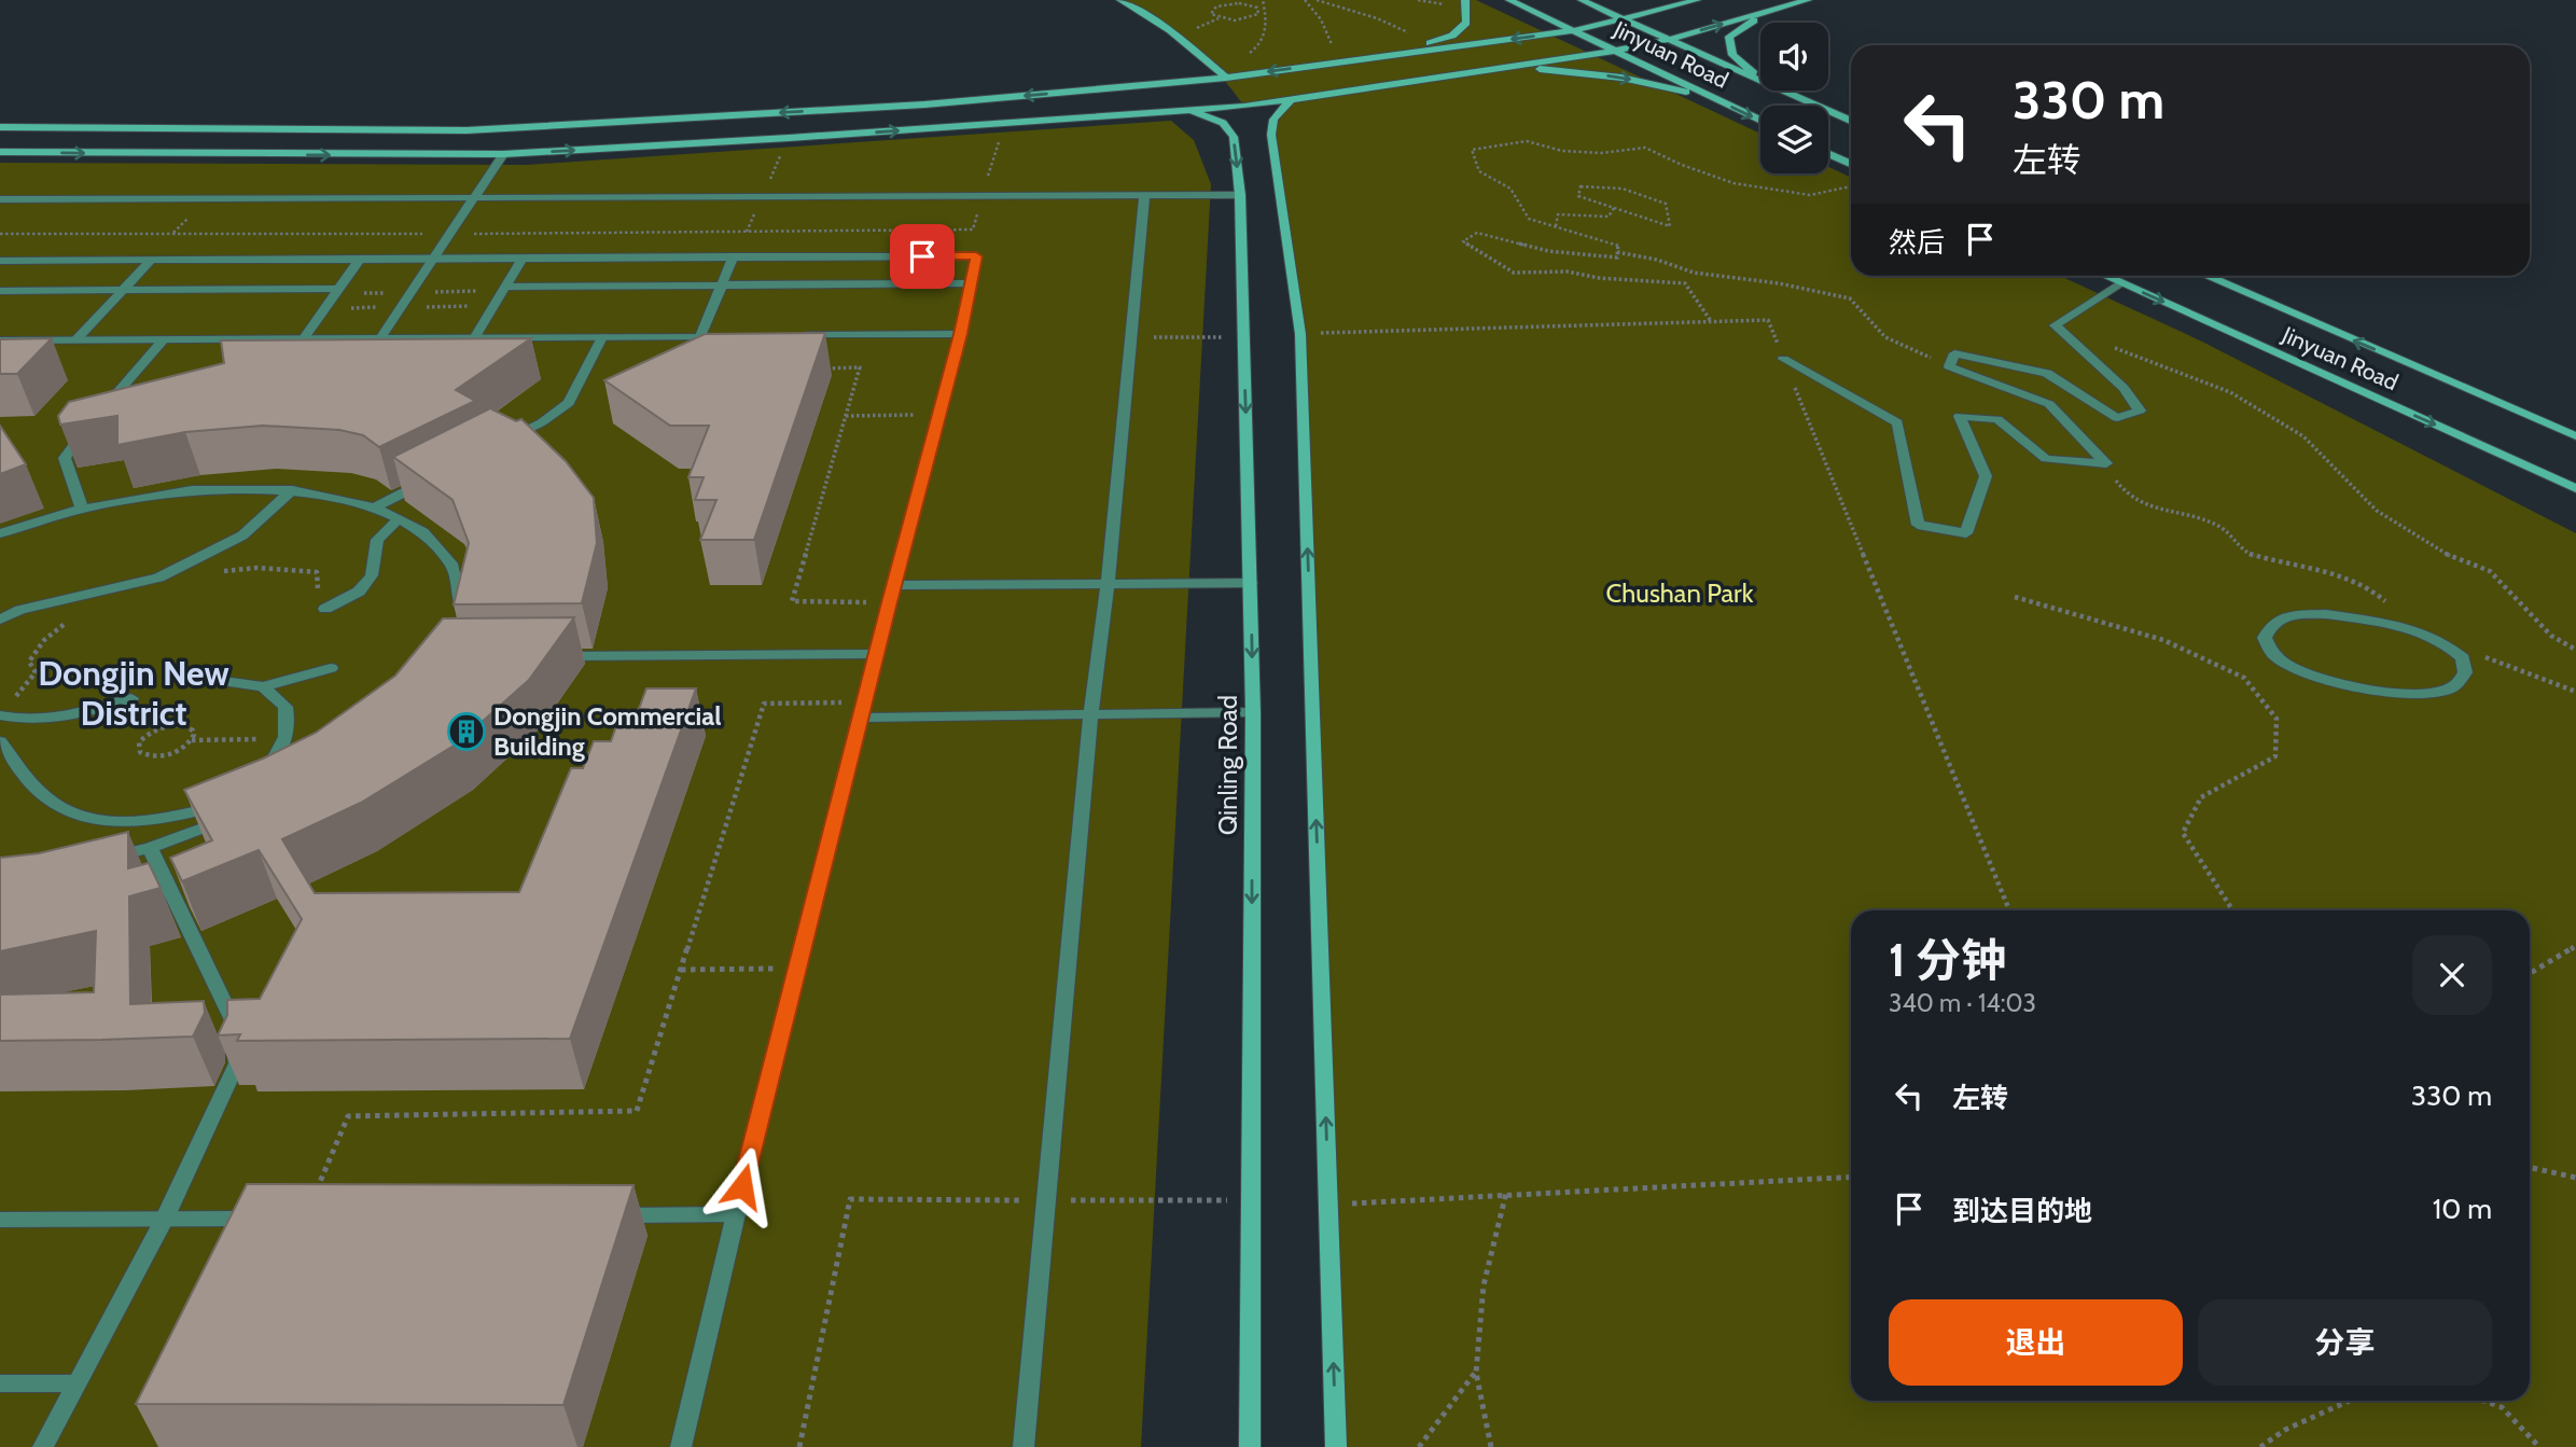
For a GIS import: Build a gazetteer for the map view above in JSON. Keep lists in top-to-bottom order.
{
  "streets": {
    "main road": ["Jinyuan Road", "Qinling Road"]
  },
  "districts": ["Dongjin New District"],
  "parks": ["Chushan Park"],
  "places": {
    "building": ["Dongjin Commercial Building"]
  },
  "page": {
    "turn": ["330 m", "左转"],
    "then": "然后",
    "heading": ["1 分钟", "340 m · 14:03"],
    "list": [
      {
        "name": "左转",
        "value": "330 m"
      },
      {
        "name": "到达目的地",
        "value": "10 m"
      }
    ],
    "buttons": ["退出", "分享"]
  }
}
